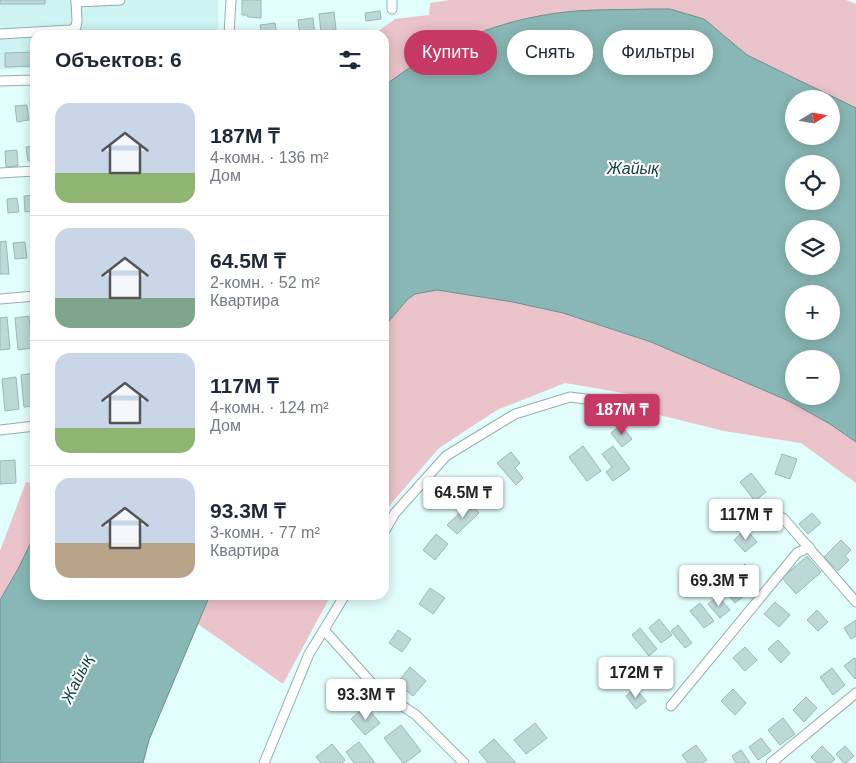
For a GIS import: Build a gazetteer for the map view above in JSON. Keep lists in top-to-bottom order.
{
  "water": ["Жайық"],
  "north": "right",
  "page": {
    "chip": ["Купить", "Снять", "Фильтры"],
    "heading": "Объектов: 6",
    "map_buttons": ["+", "−"],
    "list": [
      {
        "name": "187M ₸",
        "note": "4-комн. · 136 m² · Дом"
      },
      {
        "name": "64.5M ₸",
        "note": "2-комн. · 52 m² · Квартира"
      },
      {
        "name": "117M ₸",
        "note": "4-комн. · 124 m² · Дом"
      },
      {
        "name": "93.3M ₸",
        "note": "3-комн. · 77 m² · Квартира"
      }
    ],
    "price": [
      "187M ₸",
      "64.5M ₸",
      "117M ₸",
      "69.3M ₸",
      "172M ₸",
      "93.3M ₸"
    ]
  }
}
